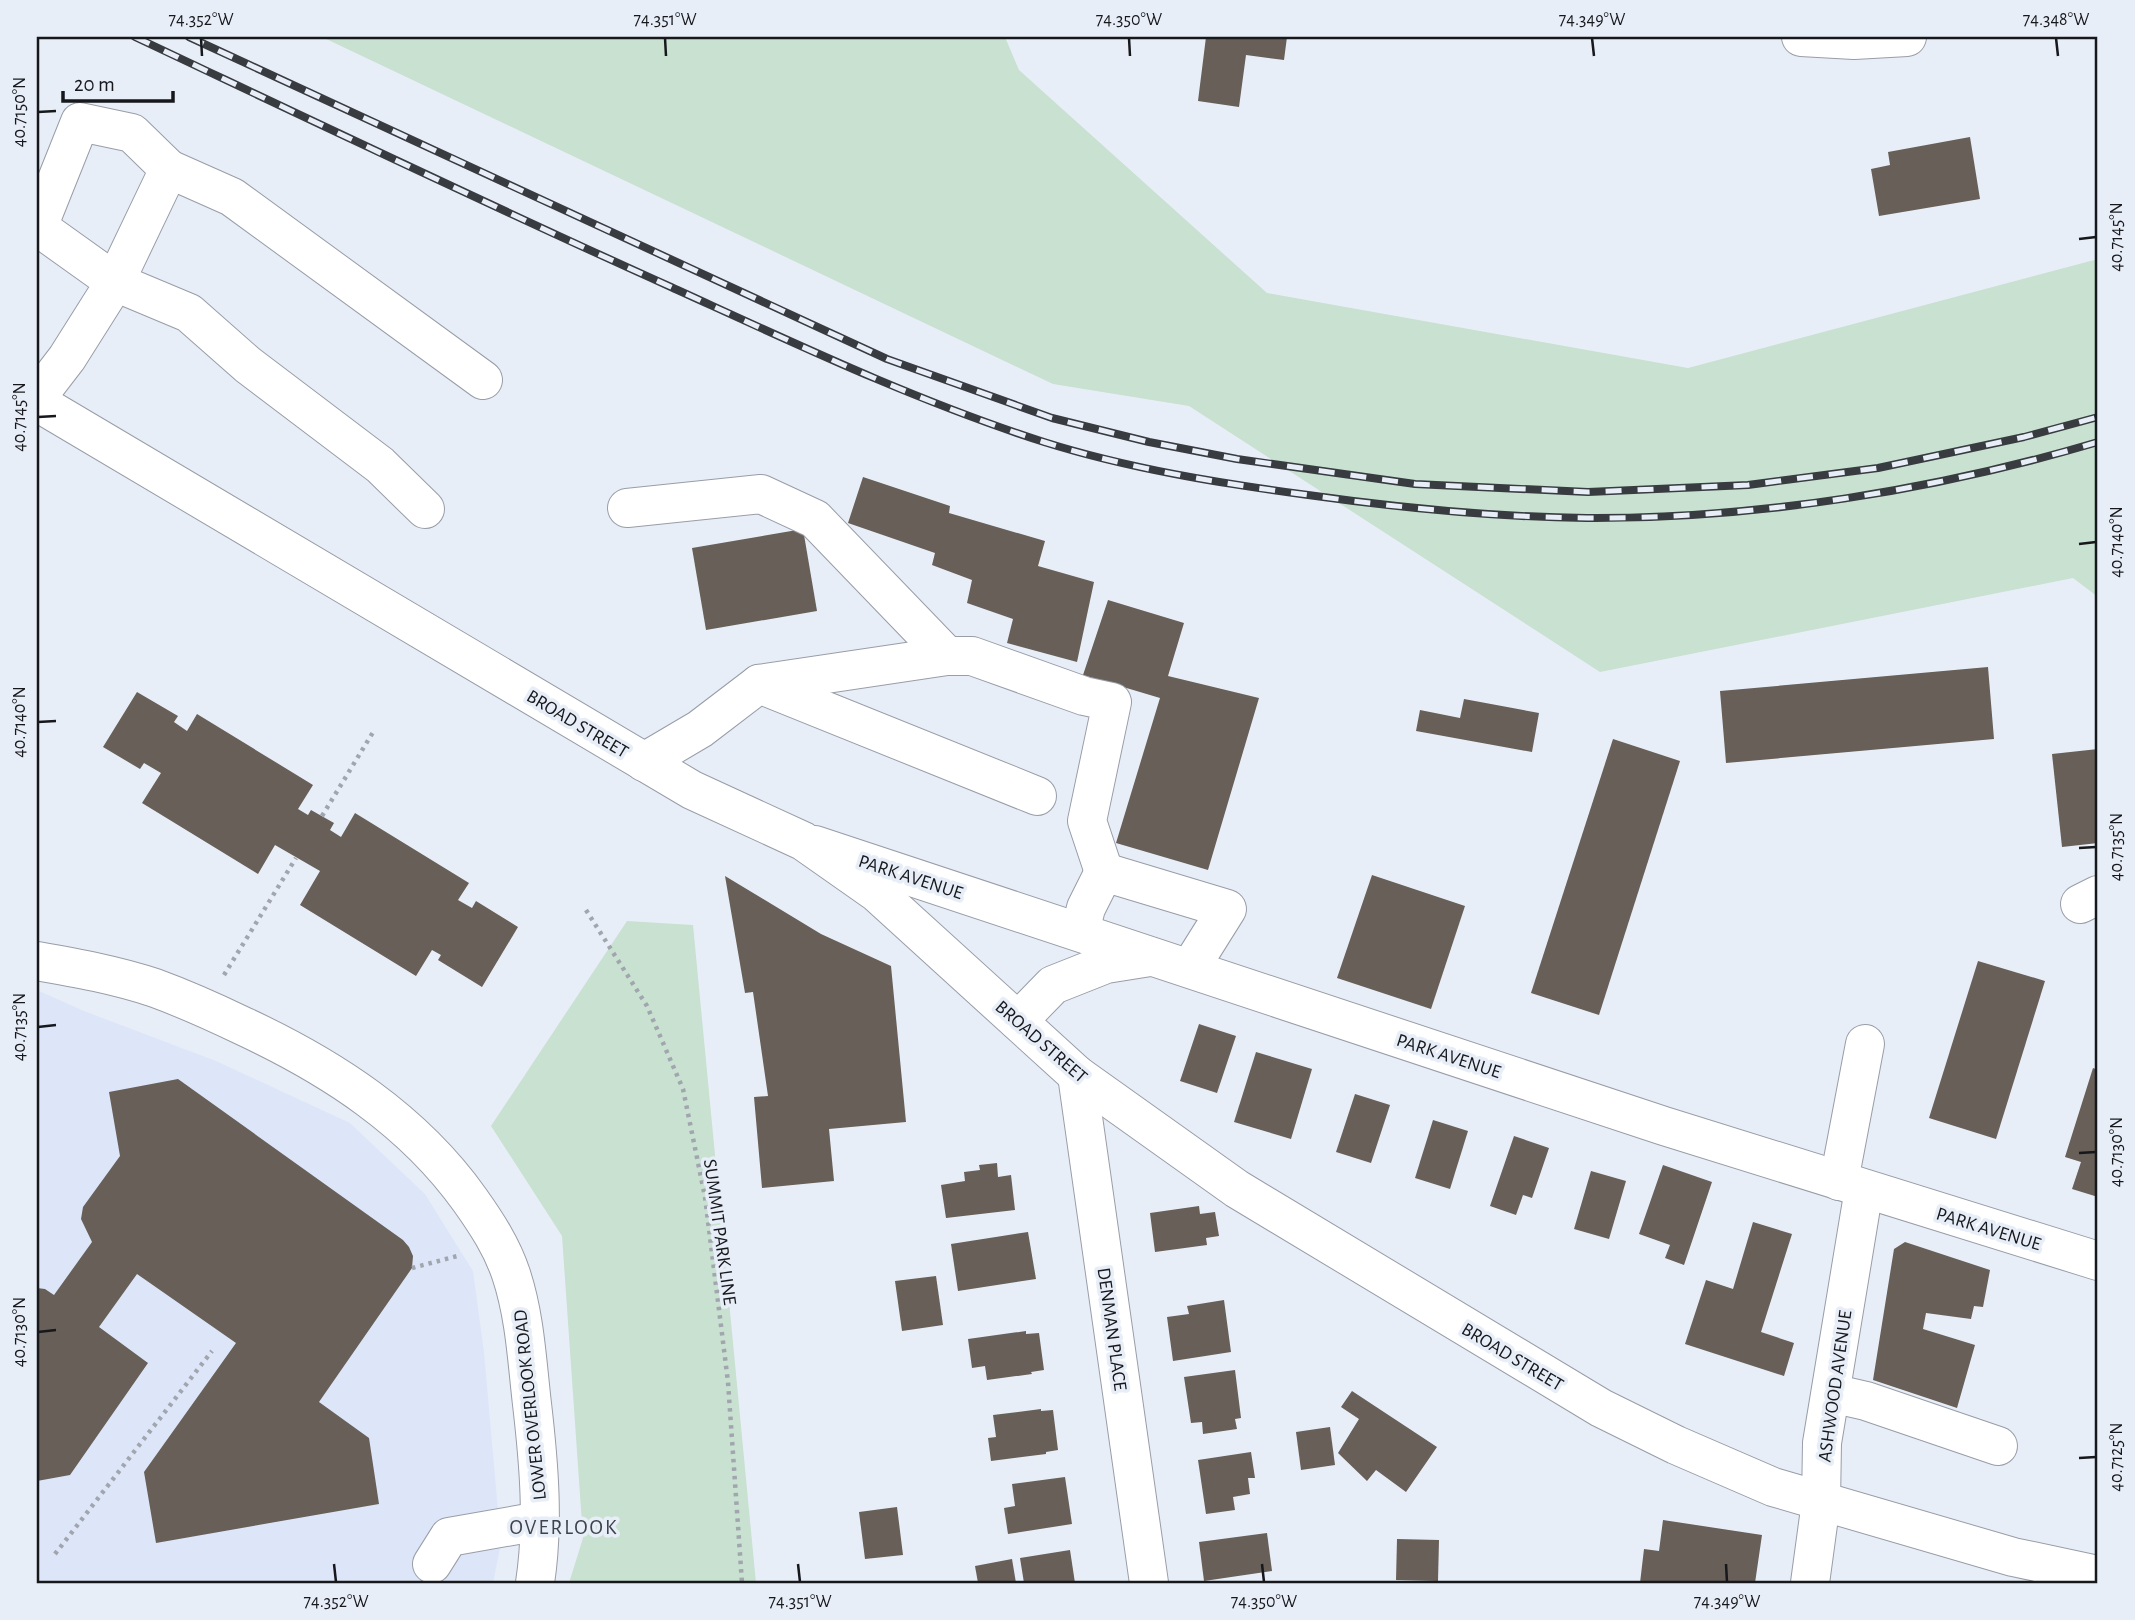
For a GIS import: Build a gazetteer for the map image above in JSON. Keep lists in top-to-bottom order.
{
  "streets": {
    "street": [
      "BROAD STREET",
      "PARK AVENUE",
      "DENMAN PLACE",
      "ASHWOOD AVENUE",
      "LOWER OVERLOOK ROAD"
    ],
    "path": ["SUMMIT PARK LINE"]
  },
  "crossings": [
    ["BROAD STREET", "PARK AVENUE"],
    ["BROAD STREET", "DENMAN PLACE"],
    ["BROAD STREET", "ASHWOOD AVENUE"],
    ["PARK AVENUE", "ASHWOOD AVENUE"]
  ],
  "districts": ["OVERLOOK"],
  "scale_bar": "20 m",
  "coordinates": [
    "74.352°W",
    "74.351°W",
    "74.350°W",
    "74.349°W",
    "74.348°W",
    "40.7150°N",
    "40.7145°N",
    "40.7140°N",
    "40.7135°N",
    "40.7130°N",
    "40.7125°N"
  ]
}
